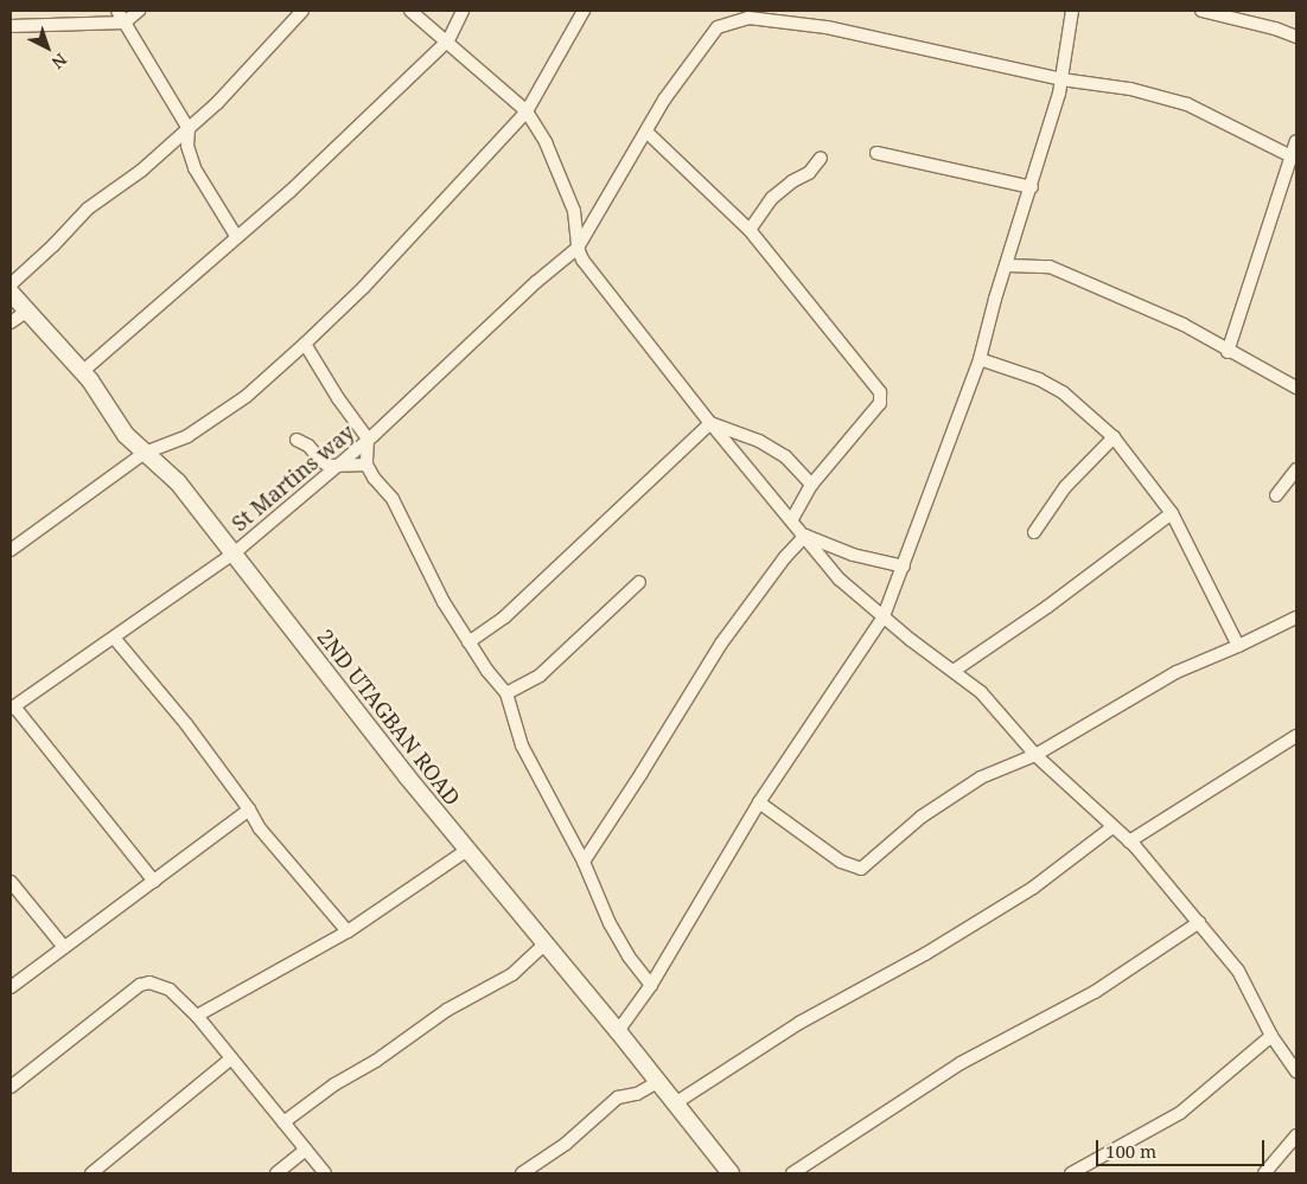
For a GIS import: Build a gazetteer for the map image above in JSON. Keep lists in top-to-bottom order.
{
  "streets": {
    "street": ["St Martins way", "2ND UTAGBAN ROAD"]
  },
  "crossings": [
    ["St Martins way", "2ND UTAGBAN ROAD"]
  ],
  "scale_bar": "100 m",
  "north": "bottom right"
}
